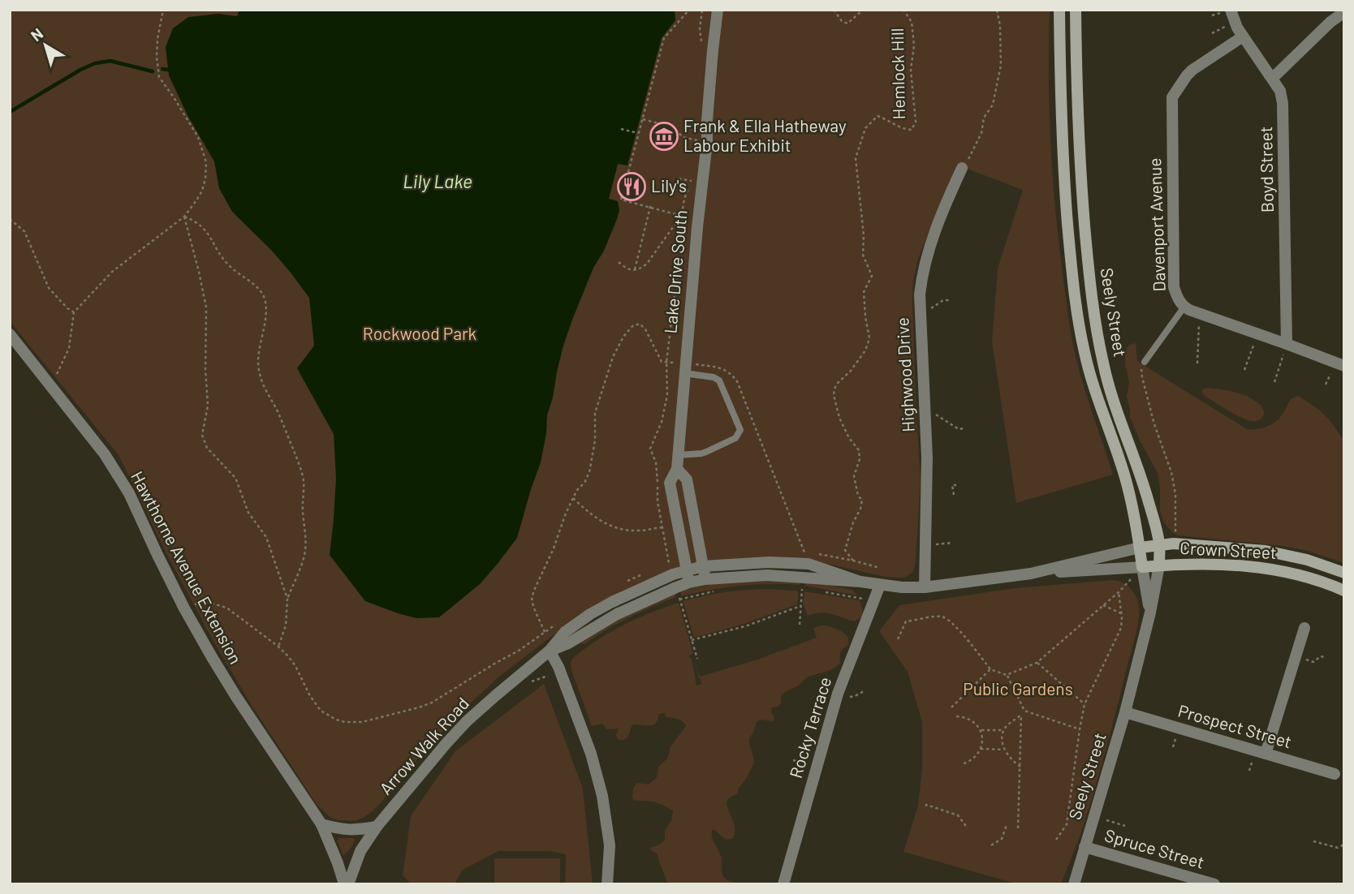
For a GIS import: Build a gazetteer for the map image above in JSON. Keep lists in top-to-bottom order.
{
  "streets": {
    "main road": ["Seely Street", "Crown Street"],
    "street": [
      "Boyd Street",
      "Davenport Avenue",
      "Lake Drive South",
      "Highwood Drive",
      "Hawthorne Avenue Extension",
      "Prospect Street",
      "Rocky Terrace",
      "Arrow Walk Road",
      "Spruce Street"
    ],
    "path": ["Hemlock Hill"]
  },
  "crossings": [
    ["Boyd Street", "Davenport Avenue"],
    ["Seely Street", "Crown Street"],
    ["Seely Street", "Prospect Street"],
    ["Seely Street", "Spruce Street"]
  ],
  "water": ["Lily Lake"],
  "parks": ["Rockwood Park", "Public Gardens"],
  "places": {
    "museum": ["Frank & Ella Hatheway Labour Exhibit"],
    "restaurant": ["Lily's"]
  },
  "north": "top left"
}
